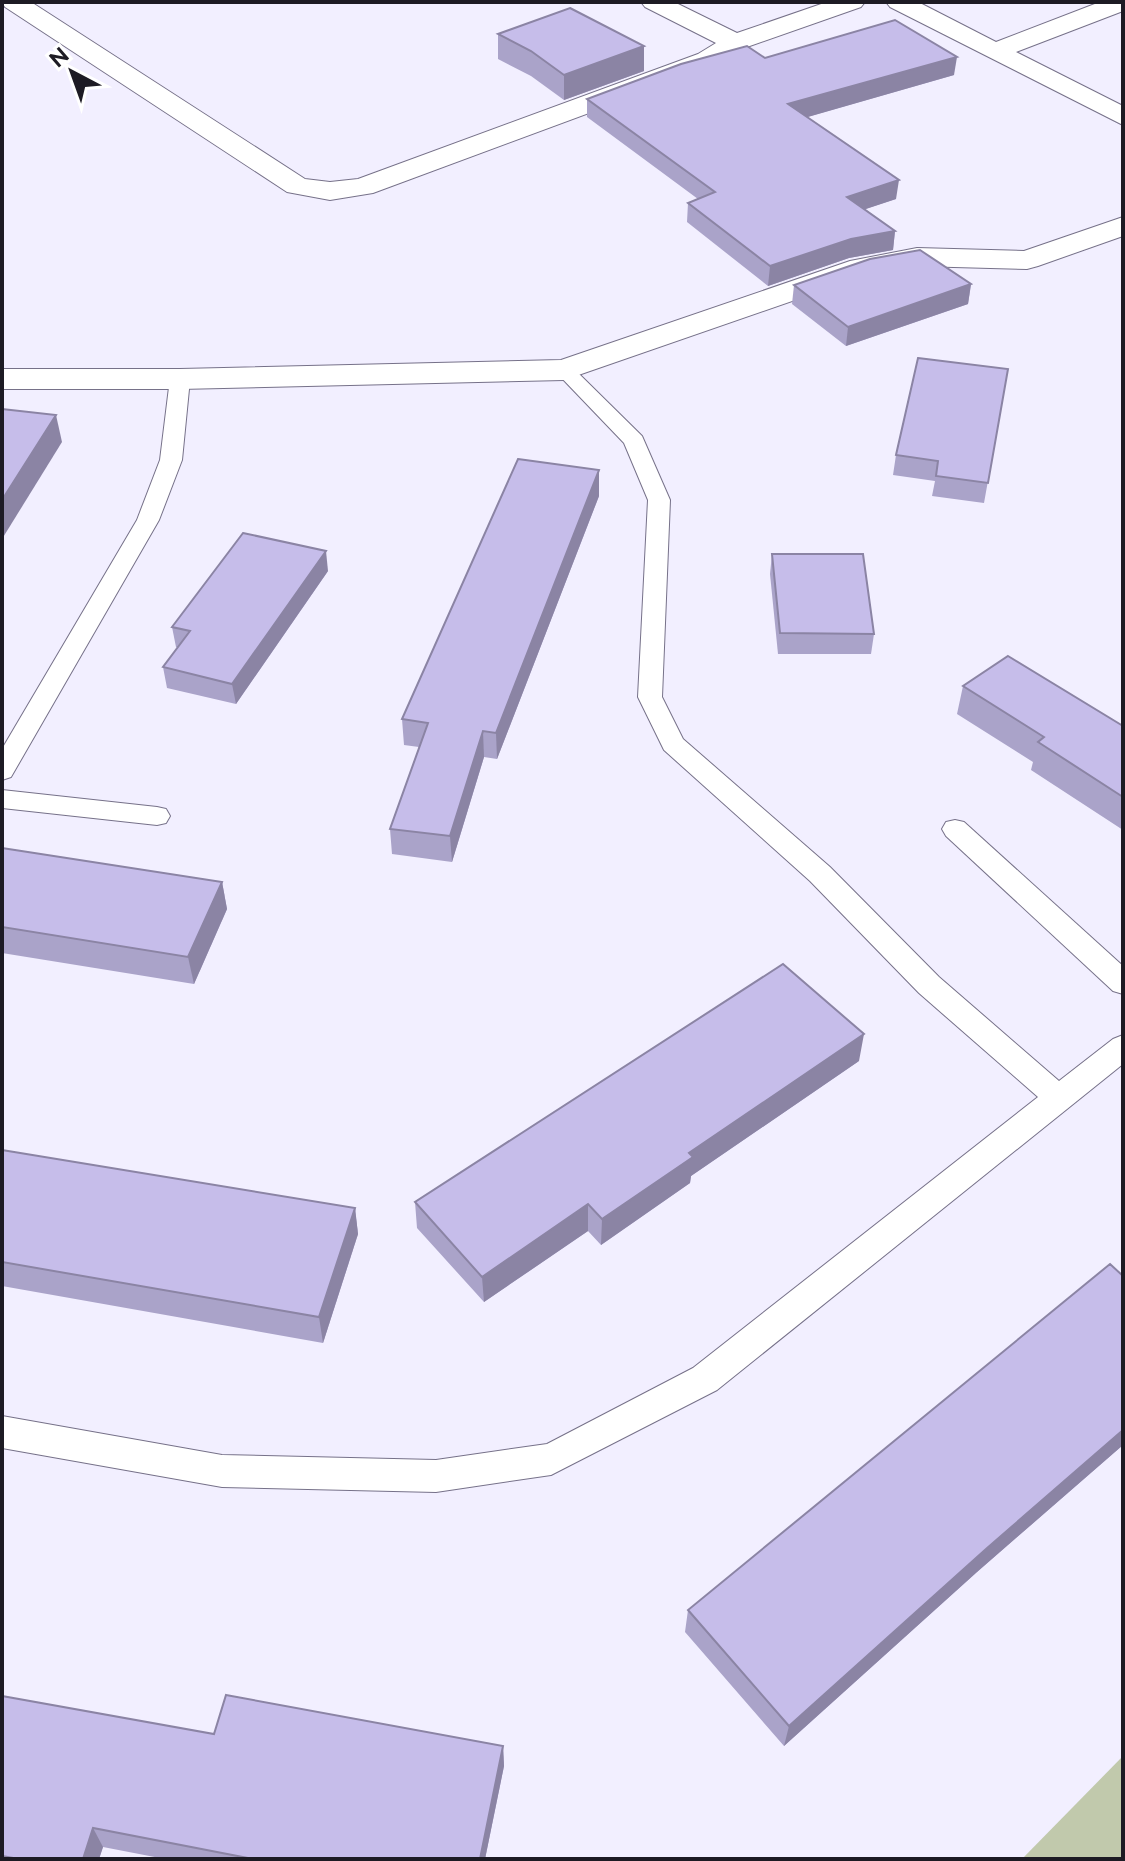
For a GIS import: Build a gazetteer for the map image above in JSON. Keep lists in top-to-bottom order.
{
  "north": "top left"
}
